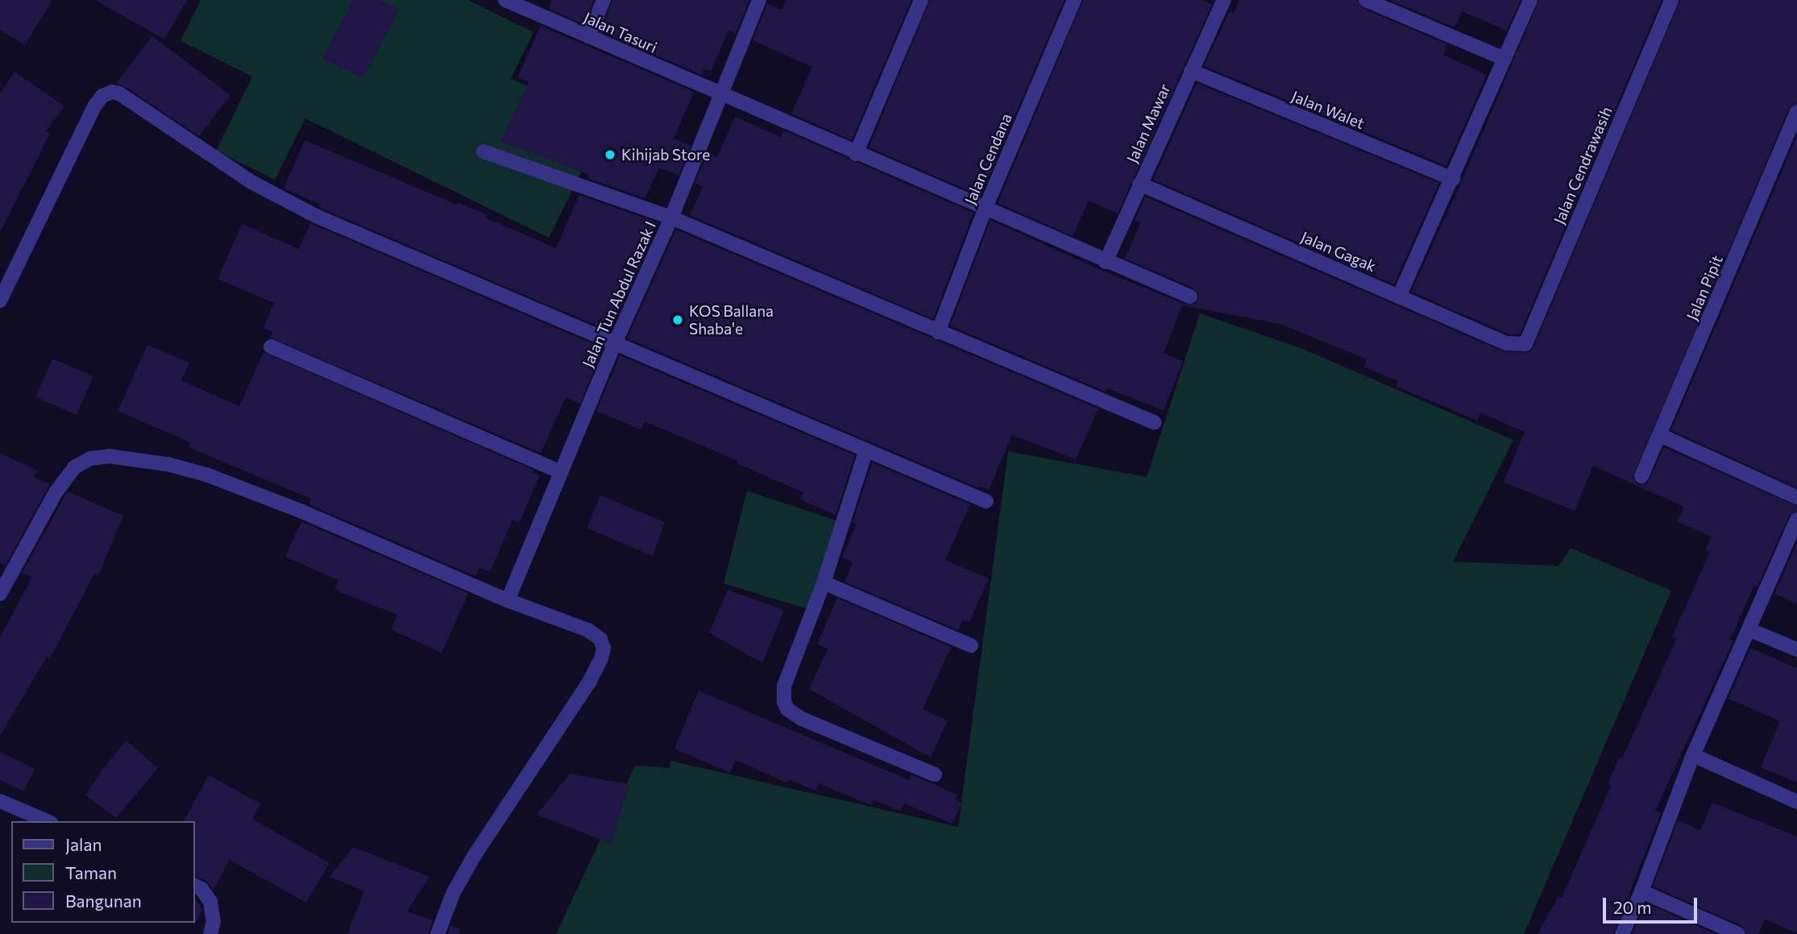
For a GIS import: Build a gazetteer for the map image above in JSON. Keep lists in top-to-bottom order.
{
  "streets": {
    "street": [
      "Jalan Tasuri",
      "Jalan Walet",
      "Jalan Mawar",
      "Jalan Cendana",
      "Jalan Cendrawasih",
      "Jalan Gagak",
      "Jalan Pipit",
      "Jalan Tun Abdul Razak I"
    ]
  },
  "crossings": [
    ["Jalan Tasuri", "Jalan Mawar"],
    ["Jalan Tasuri", "Jalan Cendana"],
    ["Jalan Tasuri", "Jalan Tun Abdul Razak I"],
    ["Jalan Walet", "Jalan Mawar"],
    ["Jalan Mawar", "Jalan Gagak"],
    ["Jalan Cendrawasih", "Jalan Gagak"]
  ],
  "places": ["Kihijab Store", "KOS Ballana Shaba'e"],
  "legend": ["Jalan", "Taman", "Bangunan"],
  "scale_bar": "20 m"
}
